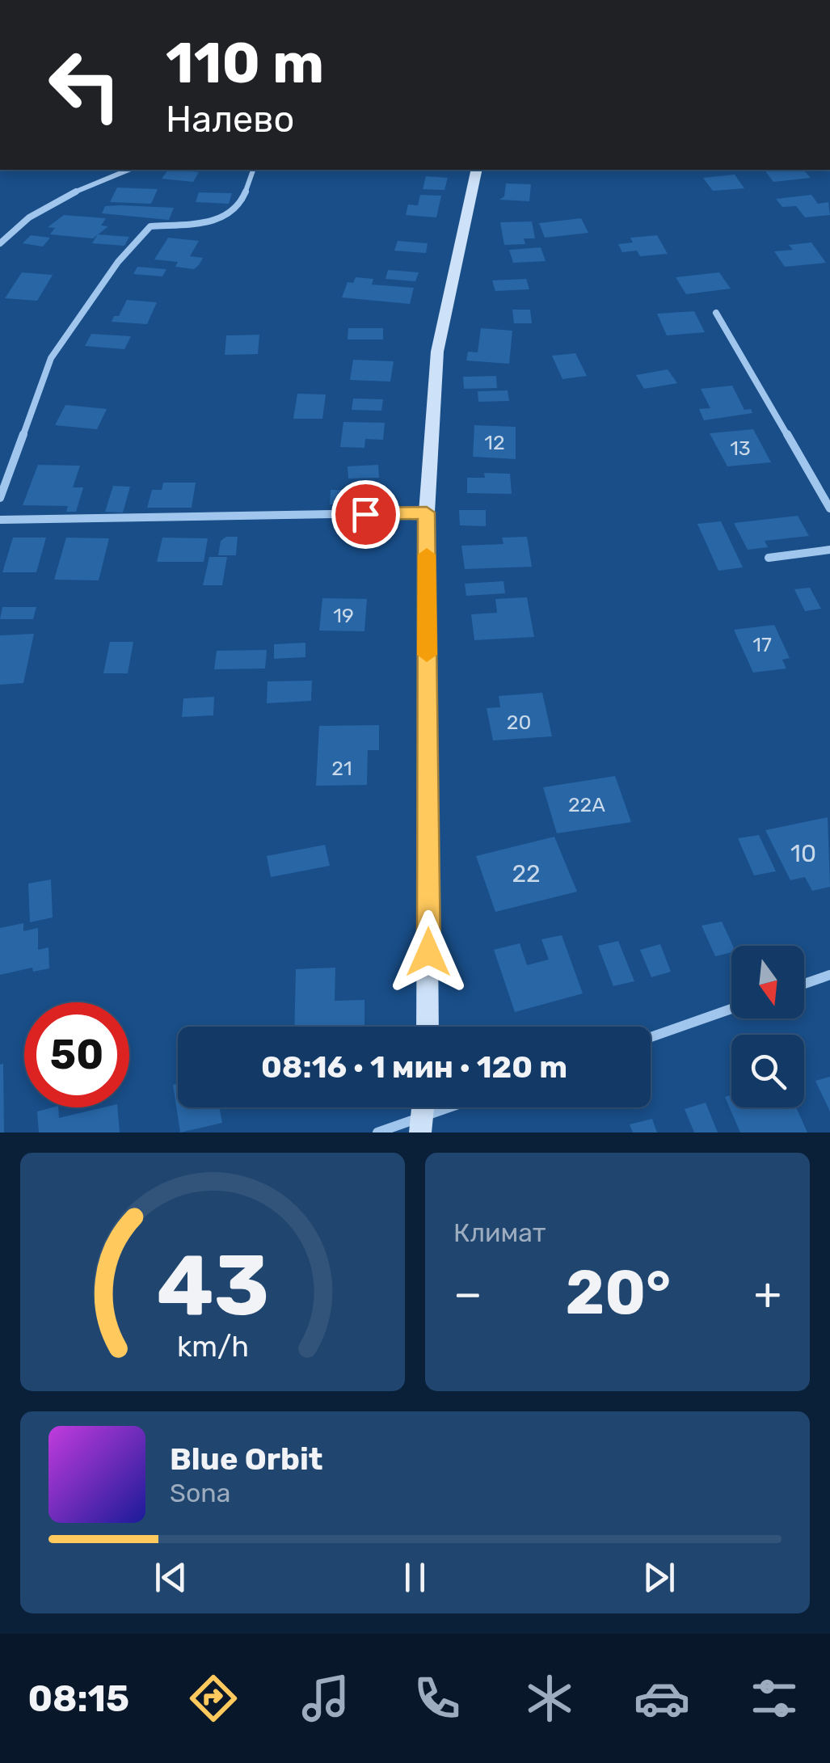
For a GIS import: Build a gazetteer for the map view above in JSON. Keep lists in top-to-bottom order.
{
  "house_numbers": [
    "12",
    "13",
    "19",
    "17",
    "20",
    "21",
    "22А",
    "10",
    "22"
  ],
  "north": "bottom",
  "page": {
    "turn": ["110 m", "Налево"],
    "limit": "50",
    "trip": "08:16 · 1 мин · 120 m",
    "tile": "Климат",
    "heat": ["−", "20°", "+"],
    "song": ["Blue Orbit", "Sona"],
    "tabs": "08:15",
    "gauge": ["43", "km/h"]
  }
}
